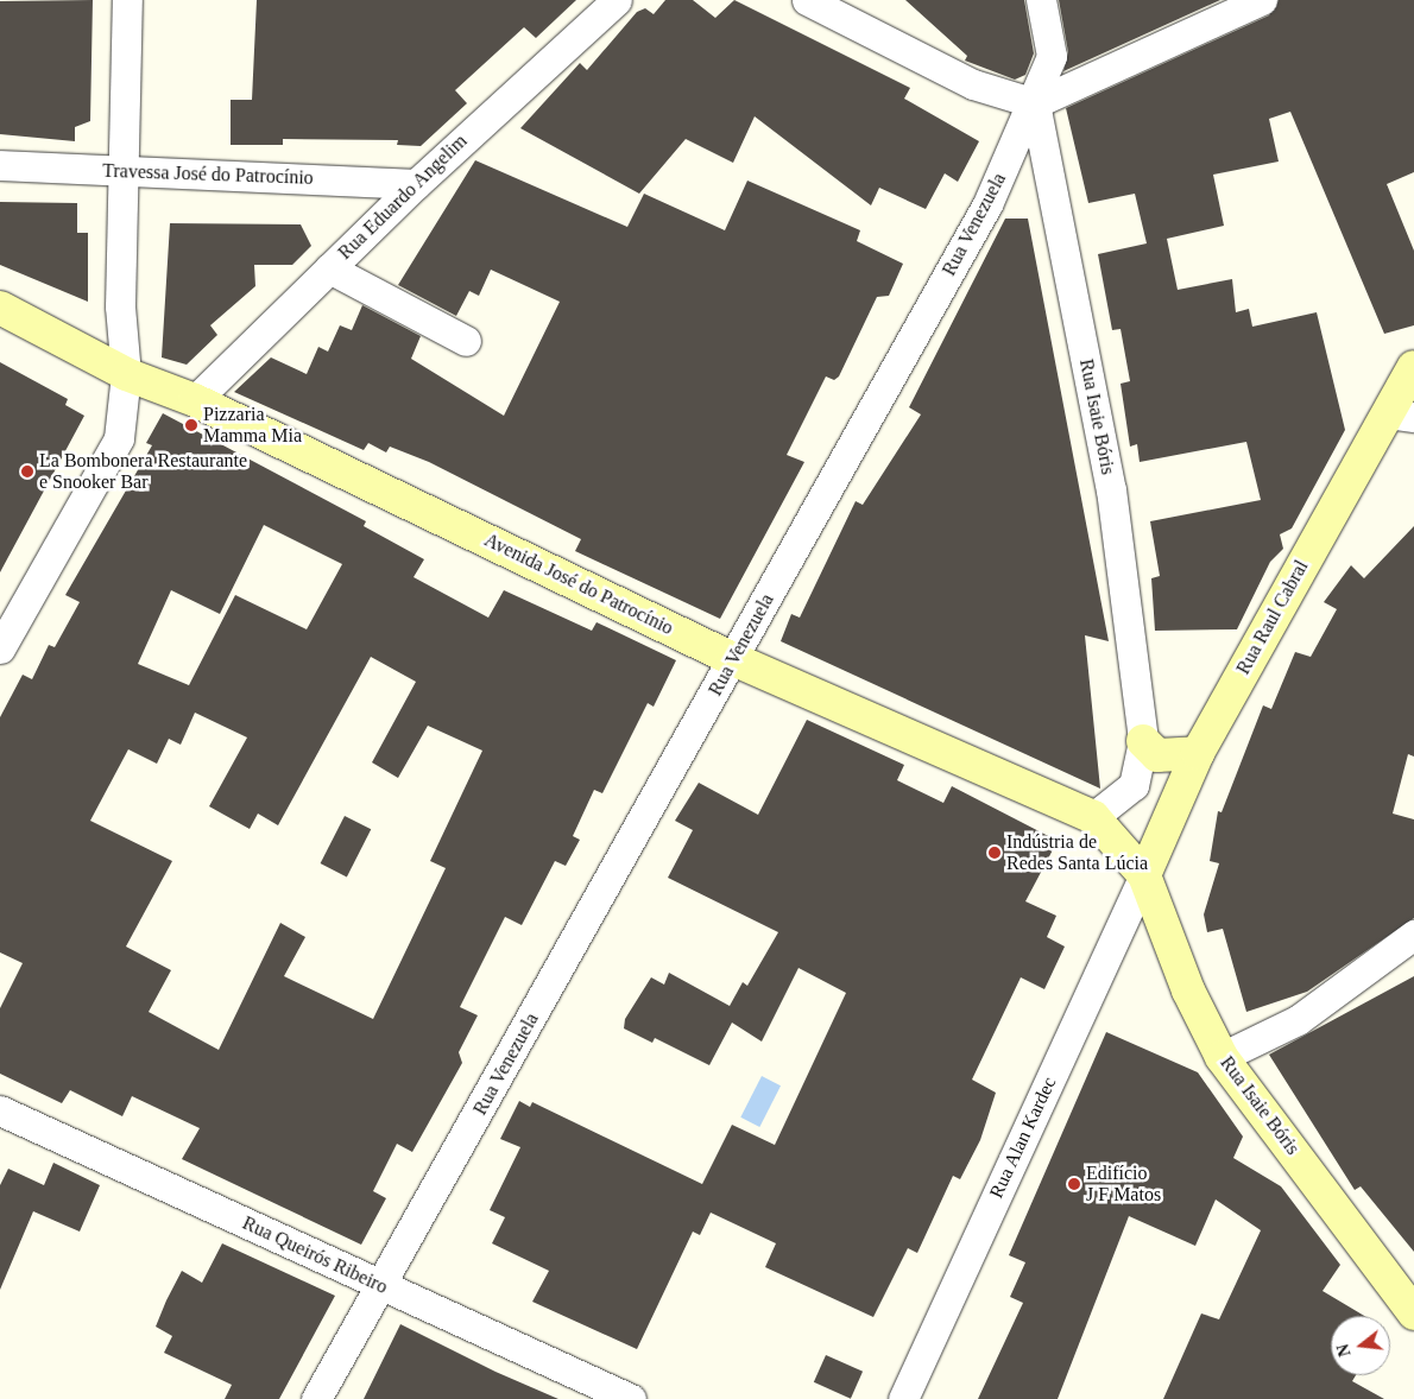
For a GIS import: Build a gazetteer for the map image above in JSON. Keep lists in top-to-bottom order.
{
  "streets": {
    "street": [
      "Travessa José do Patrocínio",
      "Rua Eduardo Angelim",
      "Rua Venezuela",
      "Rua Isaie Bóris",
      "Avenida José do Patrocínio",
      "Rua Raul Cabral",
      "Rua Alan Kardec",
      "Rua Queirós Ribeiro"
    ]
  },
  "crossings": [
    ["Travessa José do Patrocínio", "Rua Eduardo Angelim"],
    ["Rua Eduardo Angelim", "Avenida José do Patrocínio"],
    ["Rua Venezuela", "Rua Isaie Bóris"],
    ["Rua Venezuela", "Avenida José do Patrocínio"],
    ["Rua Venezuela", "Rua Queirós Ribeiro"],
    ["Rua Isaie Bóris", "Avenida José do Patrocínio"],
    ["Rua Isaie Bóris", "Rua Raul Cabral"],
    ["Rua Isaie Bóris", "Rua Alan Kardec"],
    ["Avenida José do Patrocínio", "Rua Raul Cabral"],
    ["Avenida José do Patrocínio", "Rua Alan Kardec"],
    ["Rua Raul Cabral", "Rua Alan Kardec"]
  ],
  "places": [
    "Pizzaria Mamma Mia",
    "La Bombonera Restaurante e Snooker Bar",
    "Indústria de Redes Santa Lúcia",
    "Edifício J F Matos"
  ],
  "north": "left"
}
